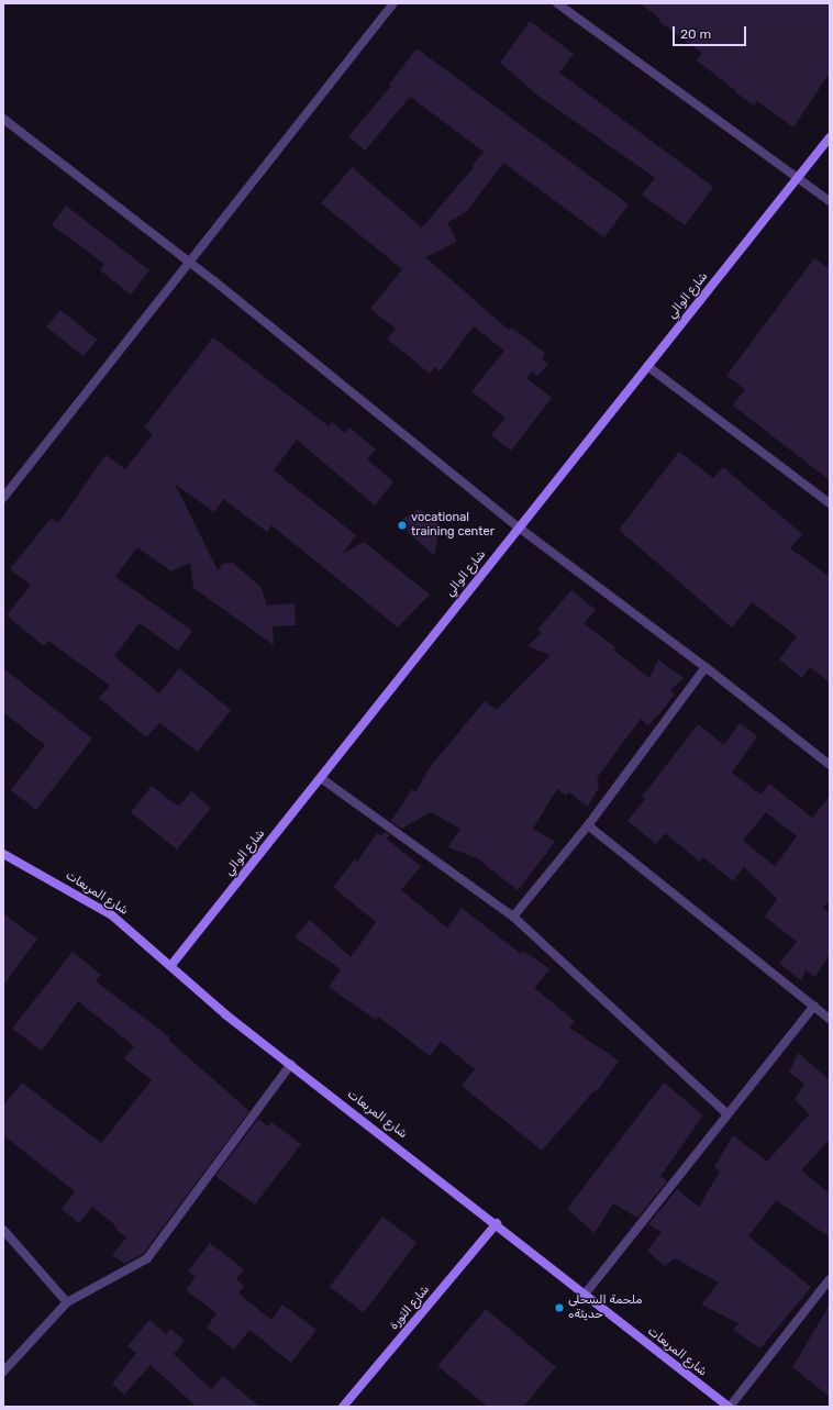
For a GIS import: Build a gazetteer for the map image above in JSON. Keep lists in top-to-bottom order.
{
  "streets": {
    "main road": ["شارع الوالي", "شارع المربعات", "شارع الثورة"]
  },
  "crossings": [
    ["شارع الوالي", "شارع المربعات"],
    ["شارع المربعات", "شارع الثورة"]
  ],
  "places": ["vocational training center", "ملحمة السحلى حديثةه"],
  "scale_bar": "20 m"
}
